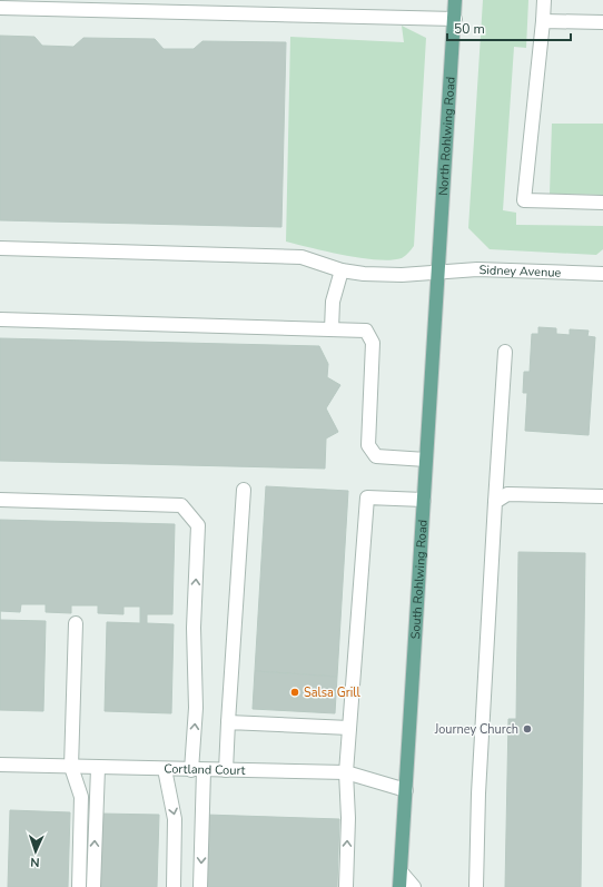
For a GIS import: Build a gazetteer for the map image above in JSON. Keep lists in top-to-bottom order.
{
  "streets": {
    "main road": ["North Rohlwing Road", "South Rohlwing Road"],
    "street": ["Sidney Avenue", "Cortland Court"]
  },
  "crossings": [
    ["North Rohlwing Road", "Sidney Avenue"],
    ["North Rohlwing Road", "South Rohlwing Road"],
    ["Sidney Avenue", "South Rohlwing Road"],
    ["South Rohlwing Road", "Cortland Court"]
  ],
  "places": ["Salsa Grill", "Journey Church"],
  "scale_bar": "50 m",
  "north": "bottom"
}
